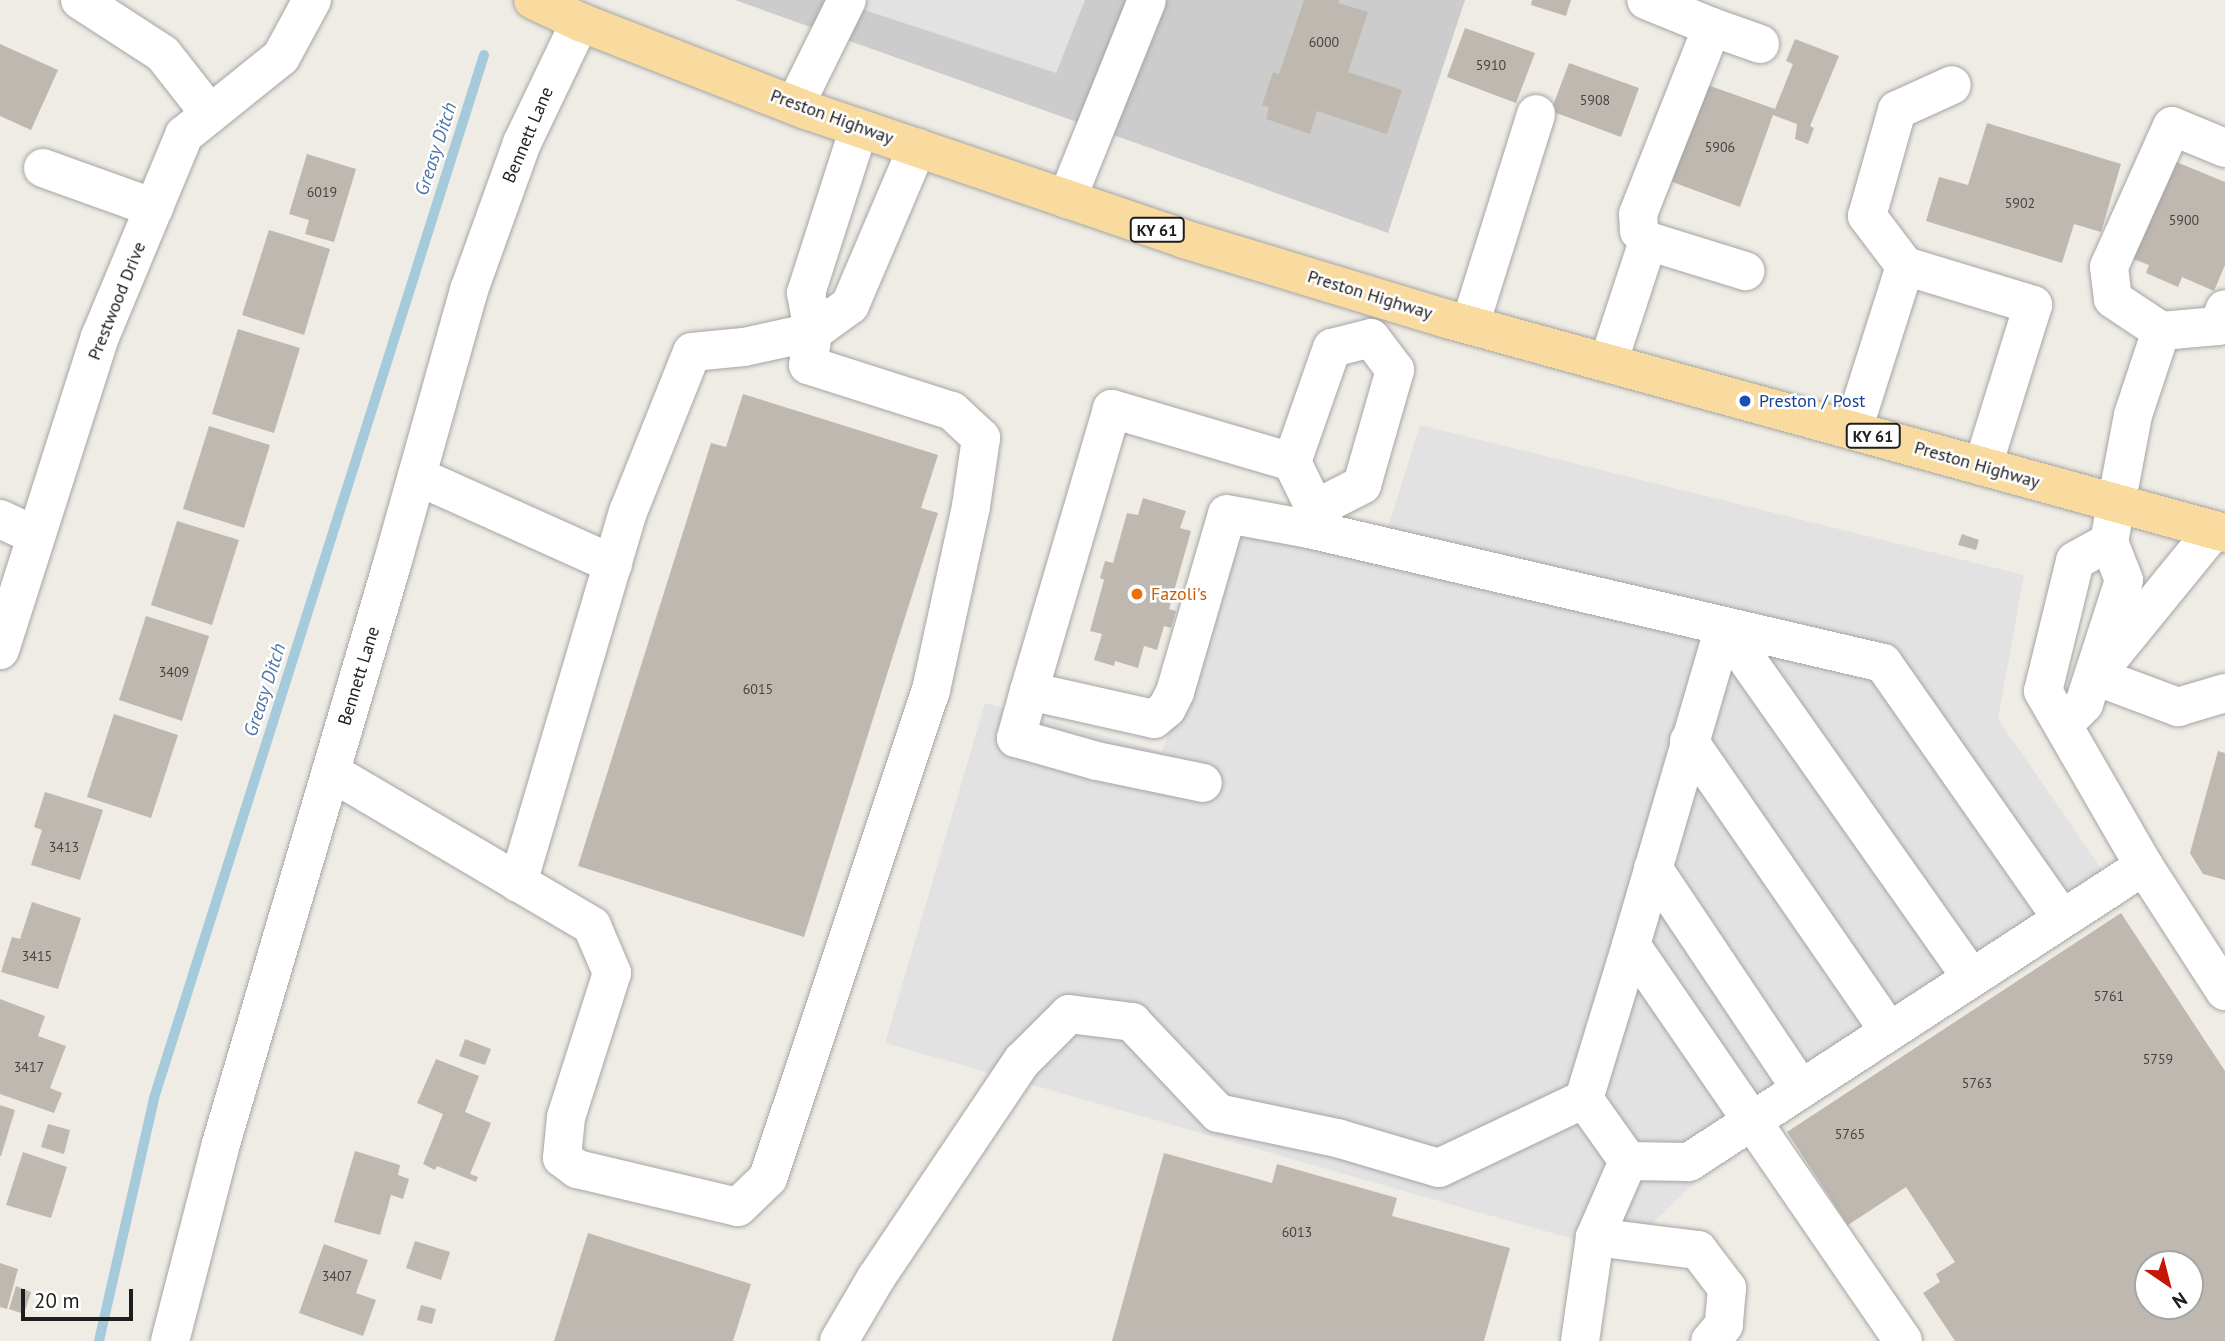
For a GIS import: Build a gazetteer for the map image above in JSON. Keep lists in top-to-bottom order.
{
  "streets": {
    "main road": ["Preston Highway", "KY 61"],
    "street": ["Bennett Lane", "Prestwood Drive"]
  },
  "crossings": [
    ["Preston Highway", "Bennett Lane"]
  ],
  "water": ["Greasy Ditch"],
  "places": ["Preston / Post", "Fazoli's"],
  "house_numbers": [
    "6000",
    "5910",
    "5908",
    "5906",
    "6019",
    "5902",
    "5900",
    "3409",
    "6015",
    "3413",
    "3415",
    "5761",
    "5759",
    "3417",
    "5763",
    "5765",
    "6013",
    "3407"
  ],
  "scale_bar": "20 m",
  "north": "bottom right"
}
